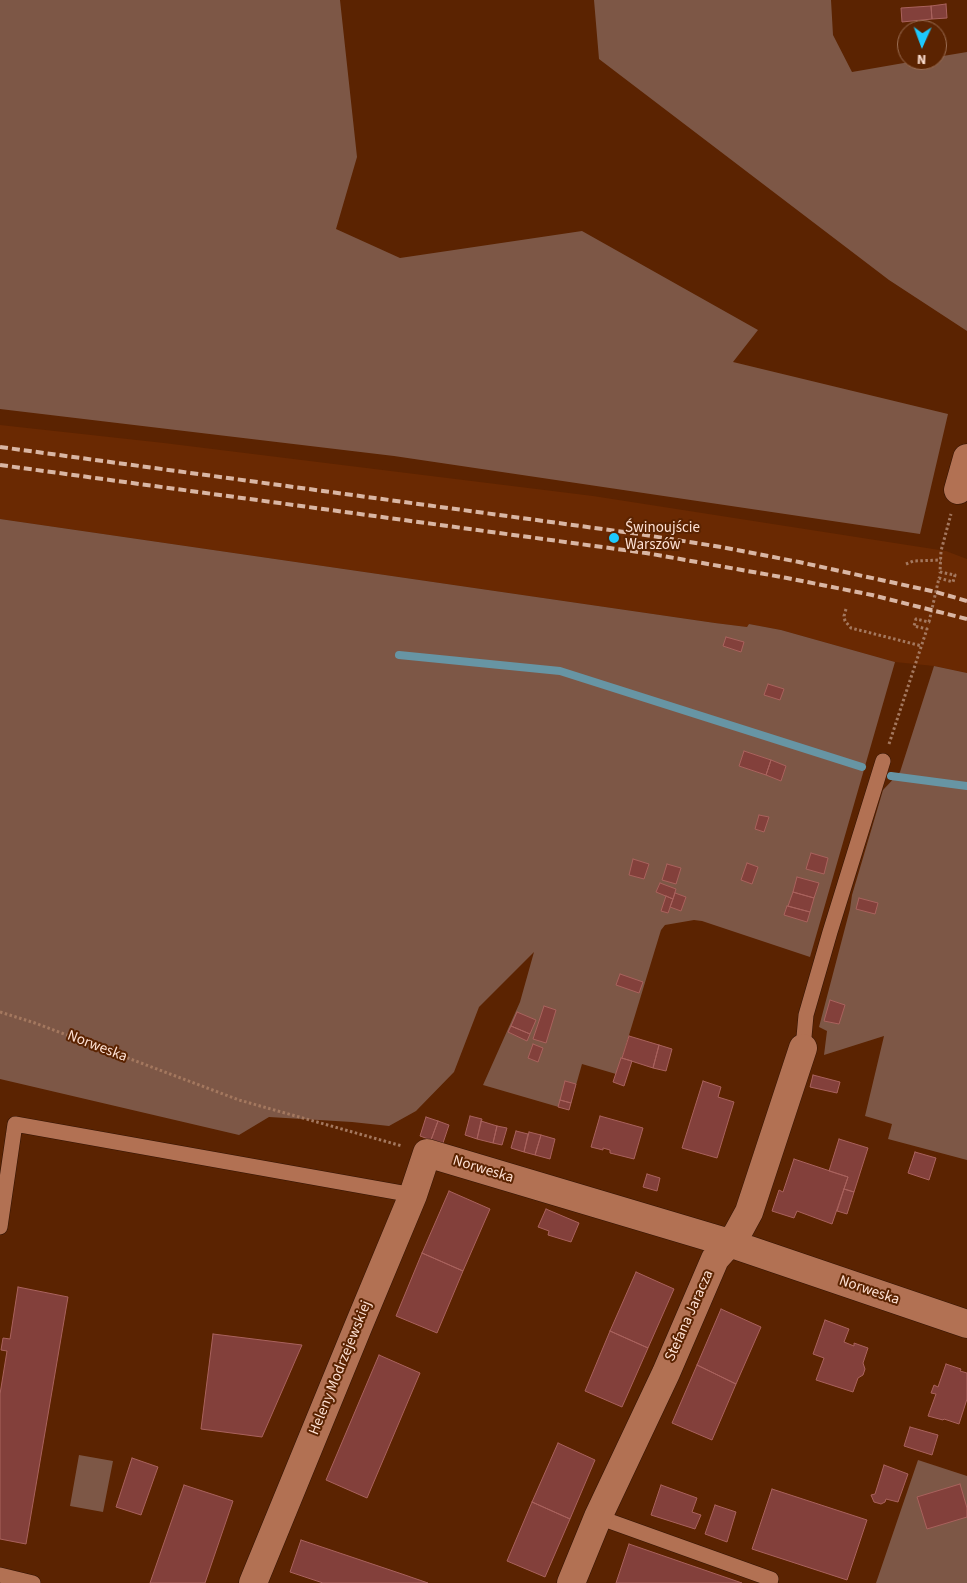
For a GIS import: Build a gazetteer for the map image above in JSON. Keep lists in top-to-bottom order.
{
  "streets": {
    "street": ["Norweska", "Stefana Jaracza", "Heleny Modrzejewskiej"]
  },
  "crossings": [
    ["Norweska", "Stefana Jaracza"],
    ["Norweska", "Heleny Modrzejewskiej"]
  ],
  "places": ["Świnoujście Warszów"],
  "north": "bottom"
}
